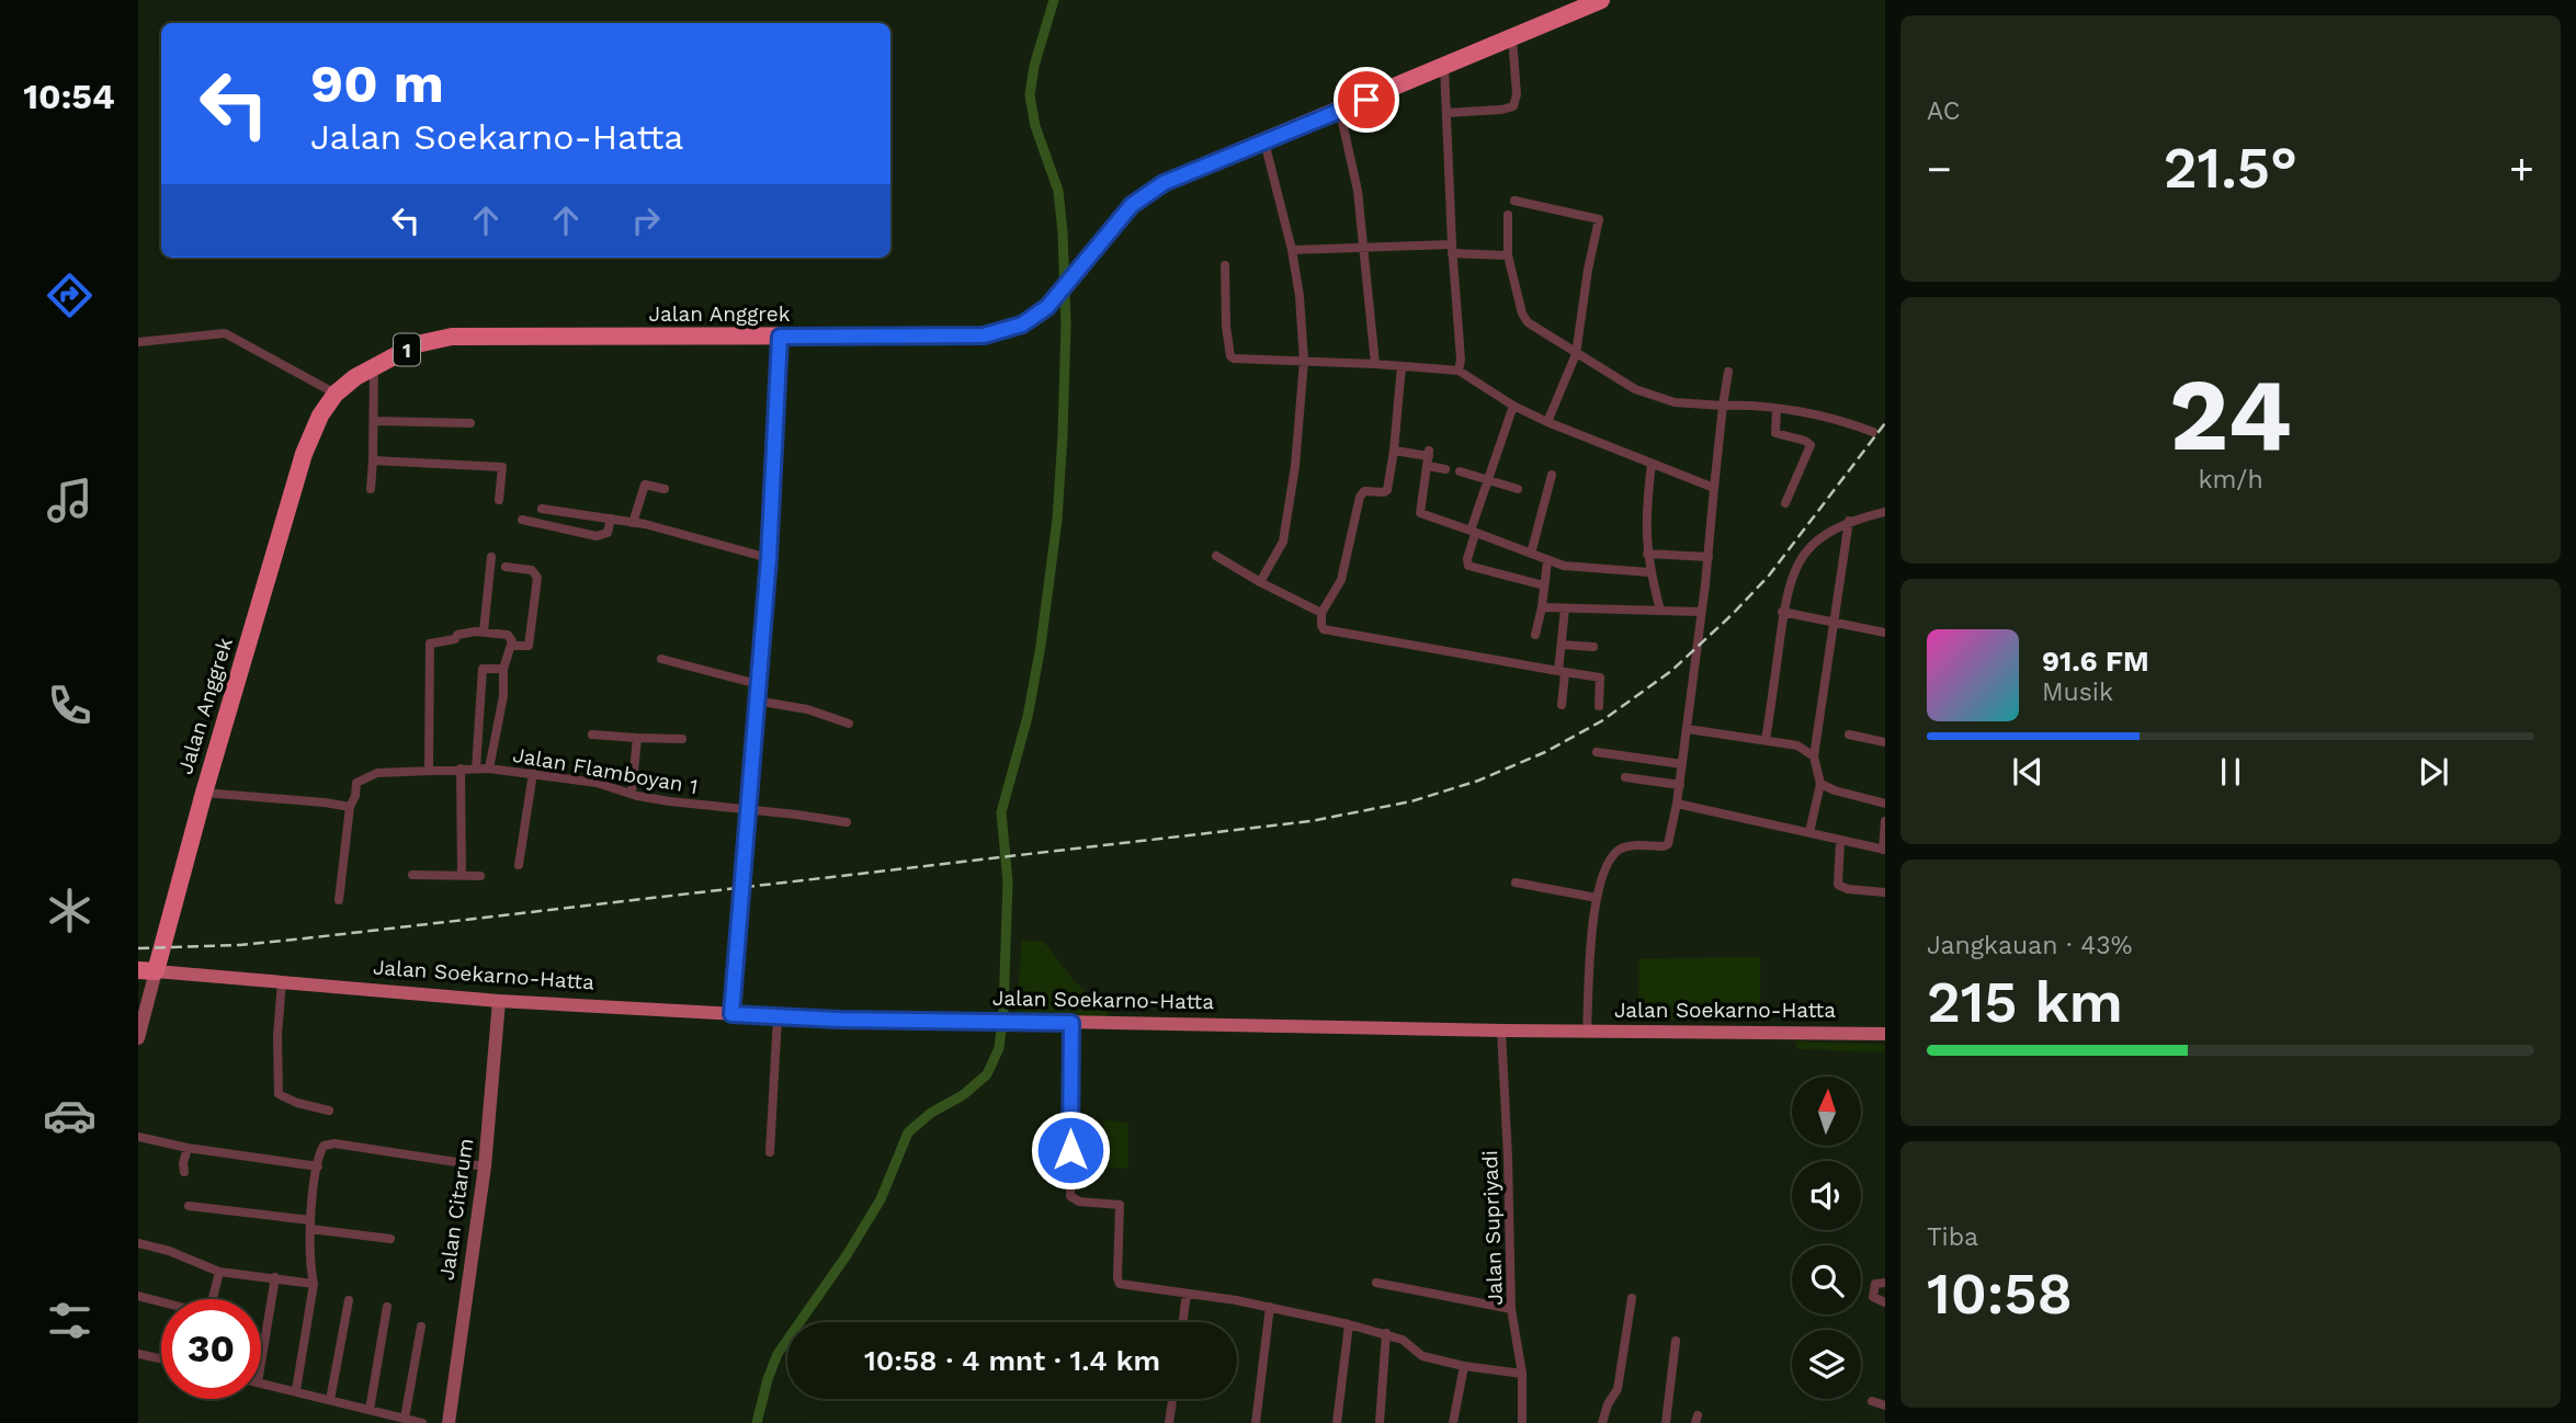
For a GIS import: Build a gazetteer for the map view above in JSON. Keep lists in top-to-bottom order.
{
  "streets": {
    "highway": ["Jalan Anggrek", "1"],
    "main road": ["Jalan Soekarno-Hatta"],
    "street": ["Jalan Flamboyan 1", "Jalan Citarum", "Jalan Supriyadi"]
  },
  "crossings": [
    ["Jalan Anggrek", "Jalan Soekarno-Hatta"],
    ["Jalan Soekarno-Hatta", "Jalan Citarum"],
    ["Jalan Soekarno-Hatta", "Jalan Supriyadi"]
  ],
  "north": "top",
  "page": {
    "tabs": "10:54",
    "tile": [
      "AC",
      ["24", "km/h"],
      ["Jangkauan · 43%", "215 km"],
      ["Tiba", "10:58"]
    ],
    "turn": ["90 m", "Jalan Soekarno-Hatta"],
    "heat": ["−", "21.5°", "+"],
    "song": ["91.6 FM", "Musik"],
    "limit": "30",
    "trip": "10:58 · 4 mnt · 1.4 km"
  }
}
